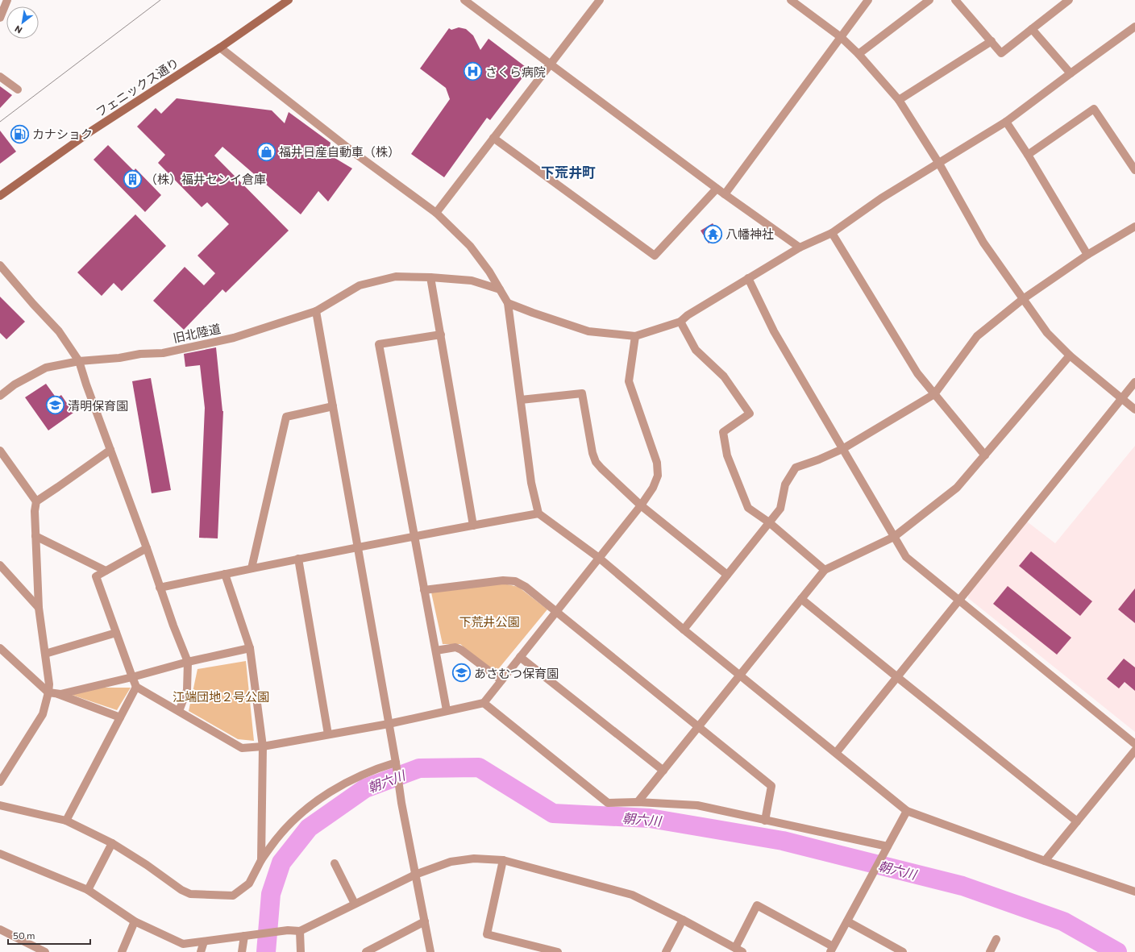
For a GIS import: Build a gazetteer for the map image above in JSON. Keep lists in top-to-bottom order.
{
  "streets": {
    "main road": ["フェニックス通り"],
    "street": ["旧北陸道"]
  },
  "districts": ["下荒井町"],
  "water": ["朝六川"],
  "parks": ["下荒井公園", "江端団地２号公園"],
  "places": {
    "hospital": ["さくら病院"],
    "fuel station": ["カナショク"],
    "shop": ["福井日産自動車（株）"],
    "building": ["（株）福井センイ倉庫"],
    "temple": ["八幡神社"],
    "school or university": ["清明保育園", "あさむつ保育園"]
  },
  "scale_bar": "50 m",
  "north": "bottom left"
}
